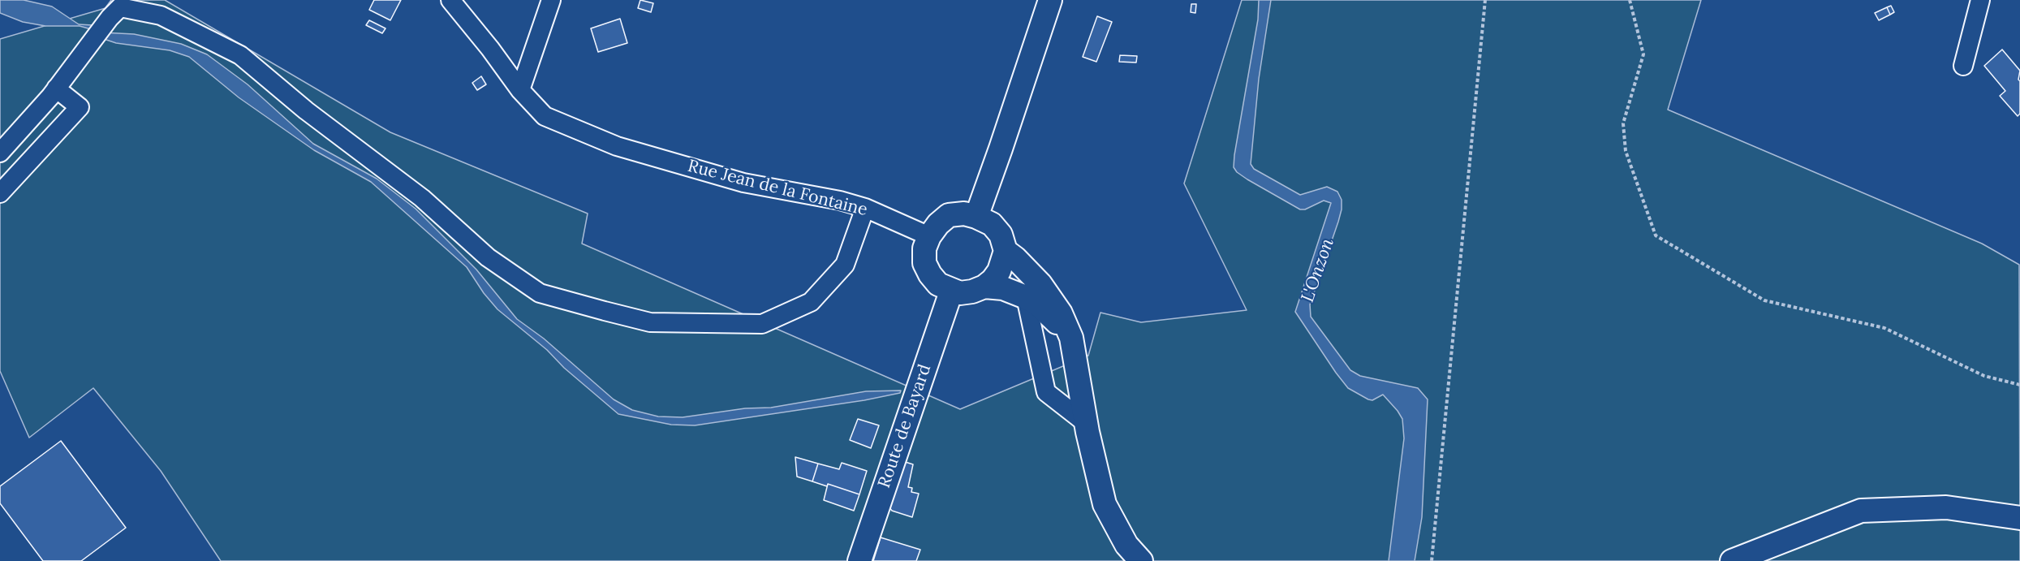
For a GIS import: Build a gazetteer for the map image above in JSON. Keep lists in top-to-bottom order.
{
  "streets": {
    "main road": ["Route de Bayard"],
    "street": ["Rue Jean de la Fontaine"]
  },
  "crossings": [
    ["Rue Jean de la Fontaine", "Route de Bayard"]
  ],
  "water": ["L'Onzon"]
}
